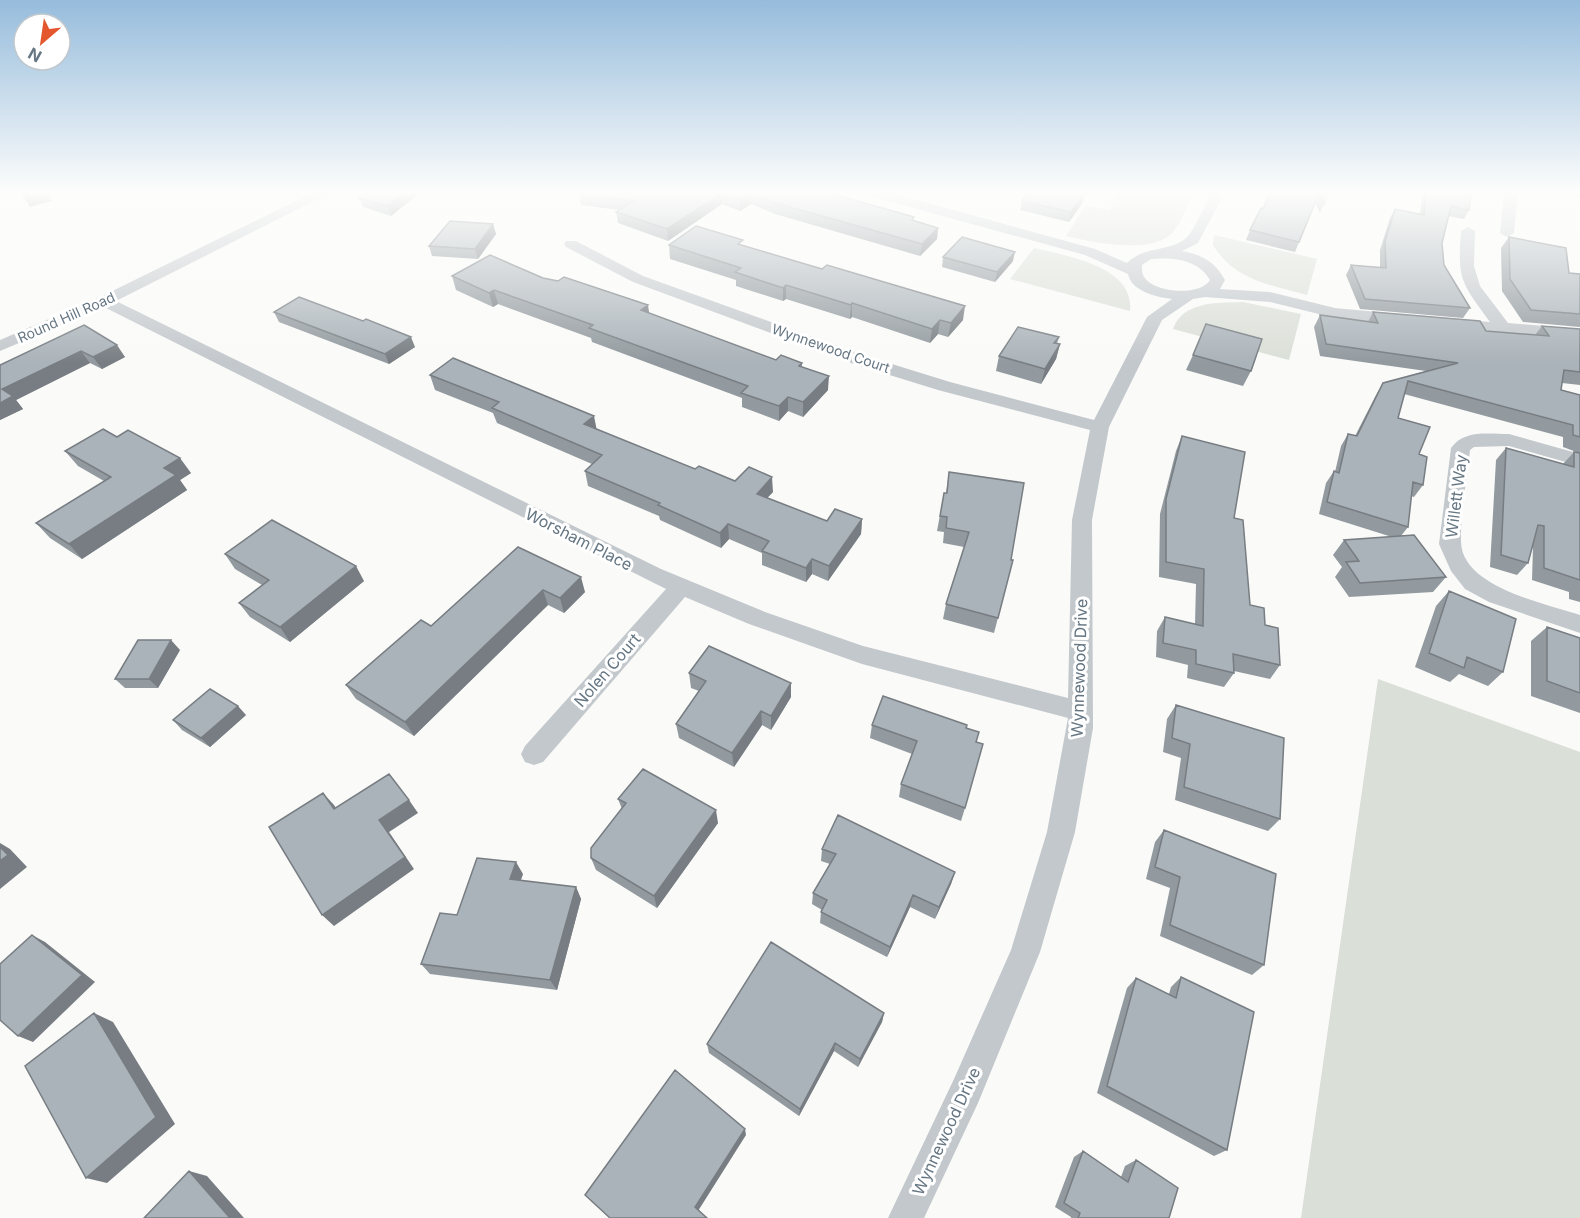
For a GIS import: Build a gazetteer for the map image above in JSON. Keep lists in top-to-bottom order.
{
  "streets": {
    "street": [
      "Round Hill Road",
      "Wynnewood Court",
      "Willett Way",
      "Worsham Place",
      "Wynnewood Drive",
      "Nolen Court"
    ]
  },
  "crossings": [
    ["Round Hill Road", "Worsham Place"],
    ["Wynnewood Court", "Wynnewood Drive"],
    ["Worsham Place", "Wynnewood Drive"],
    ["Worsham Place", "Nolen Court"]
  ],
  "north": "bottom left"
}
